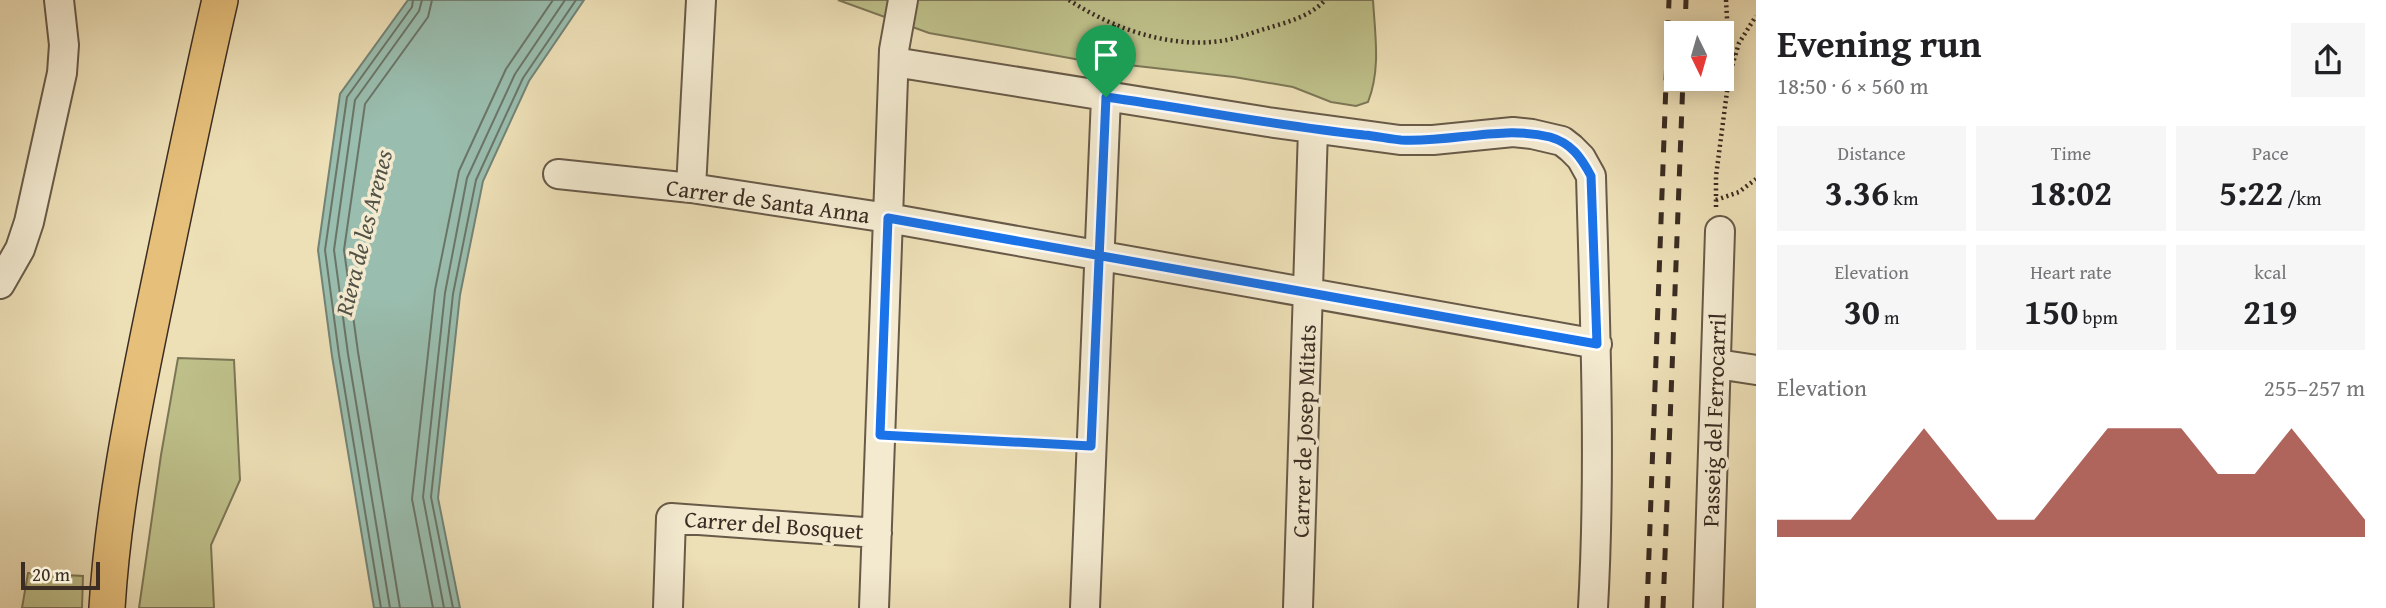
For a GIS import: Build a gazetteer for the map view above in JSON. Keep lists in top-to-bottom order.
{
  "streets": {
    "street": [
      "Carrer de Santa Anna",
      "Passeig del Ferrocarril",
      "Carrer de Josep Mitats",
      "Carrer del Bosquet"
    ]
  },
  "crossings": [
    ["Carrer de Santa Anna", "Carrer de Josep Mitats"]
  ],
  "water": ["Riera de les Arenes"],
  "scale_bar": "20 m",
  "north": "bottom",
  "page": {
    "heading": ["Evening run", "18:50 · 6 × 560 m"],
    "stats": [
      ["Distance", "3.36 km"],
      ["Time", "18:02"],
      ["Pace", "5:22 /km"],
      ["Elevation", "30 m"],
      ["Heart rate", "150 bpm"],
      ["kcal", "219"]
    ],
    "chart": ["Elevation", "255–257 m"],
    "scale": "20 m"
  }
}
